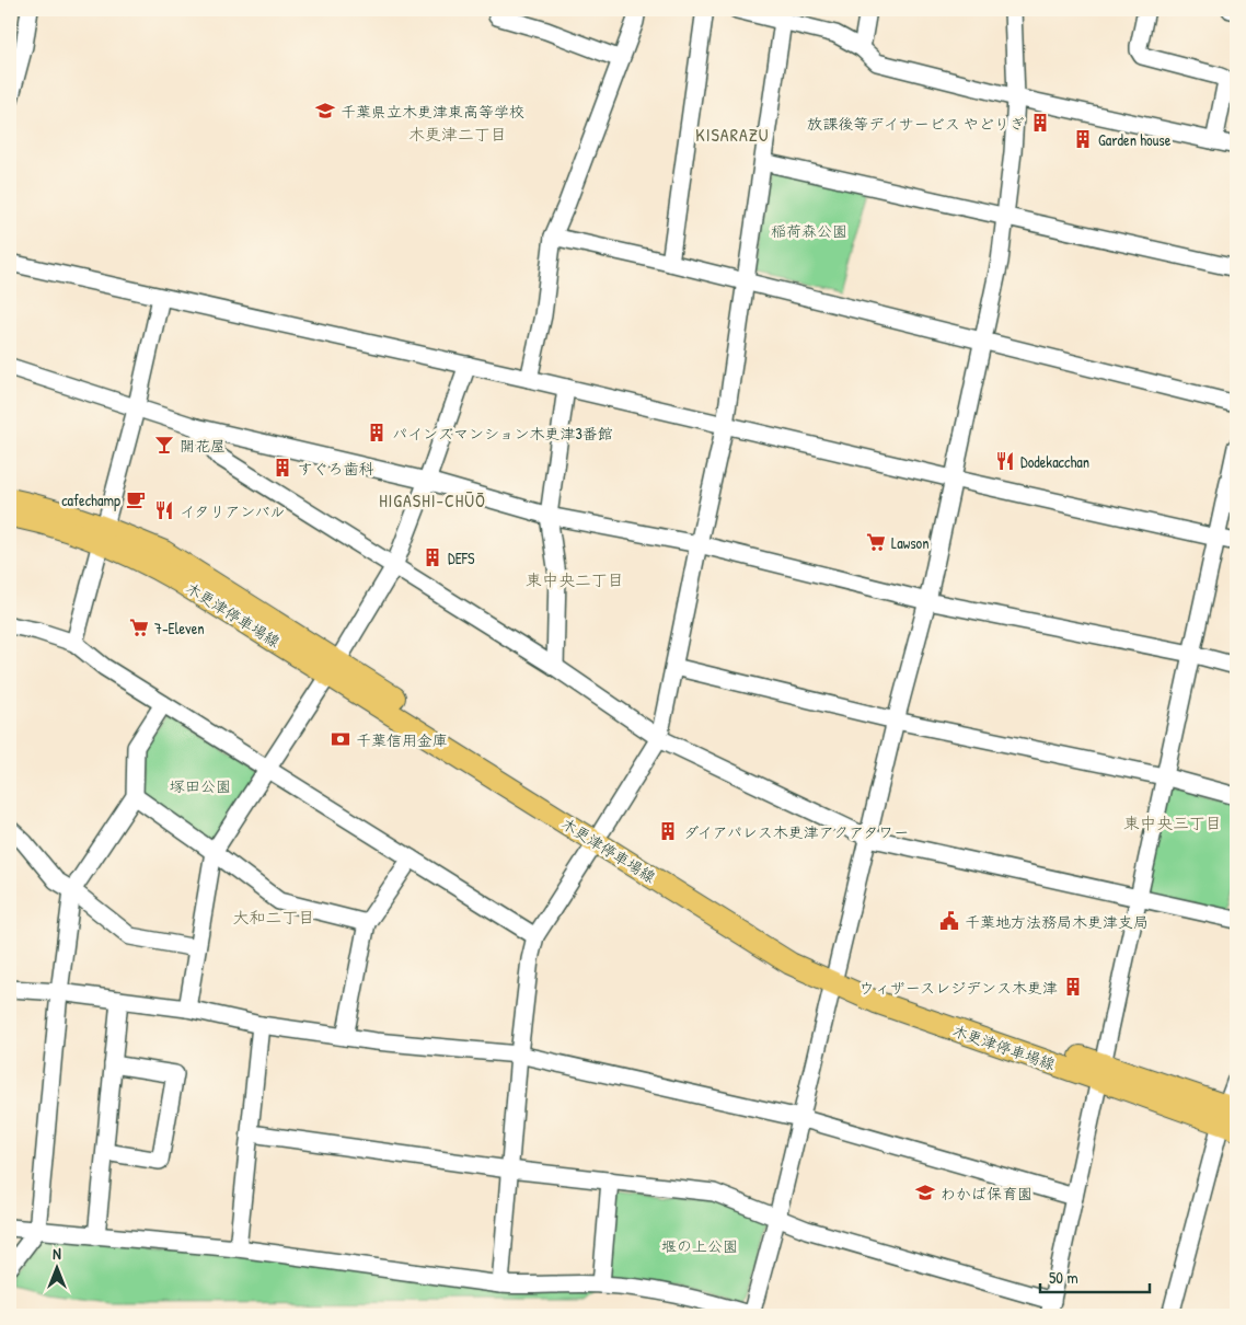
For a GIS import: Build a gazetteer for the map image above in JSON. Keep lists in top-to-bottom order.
{
  "streets": {
    "main road": ["木更津停車場線"]
  },
  "districts": [
    "木更津二丁目",
    "KISARAZU",
    "HIGASHI-CHŪŌ",
    "東中央二丁目",
    "東中央三丁目",
    "大和二丁目"
  ],
  "parks": ["稲荷森公園", "塚田公園", "堰の上公園"],
  "places": {
    "school or university": ["千葉県立木更津東高等学校", "わかば保育園"],
    "building": [
      "放課後等デイサービス やどりぎ",
      "Garden house",
      "パインズマンション木更津3番館",
      "すぐろ歯科",
      "DEFS",
      "ダイアパレス木更津アクアタワー",
      "ウィザースレジデンス木更津"
    ],
    "bar": ["開花屋"],
    "restaurant": ["Dodekacchan", "イタリアンバル"],
    "cafe": ["cafechamp"],
    "supermarket": ["Lawson", "7-Eleven"],
    "bank": ["千葉信用金庫"],
    "public building": ["千葉地方法務局木更津支局"]
  },
  "scale_bar": "50 m",
  "north": "top"
}
